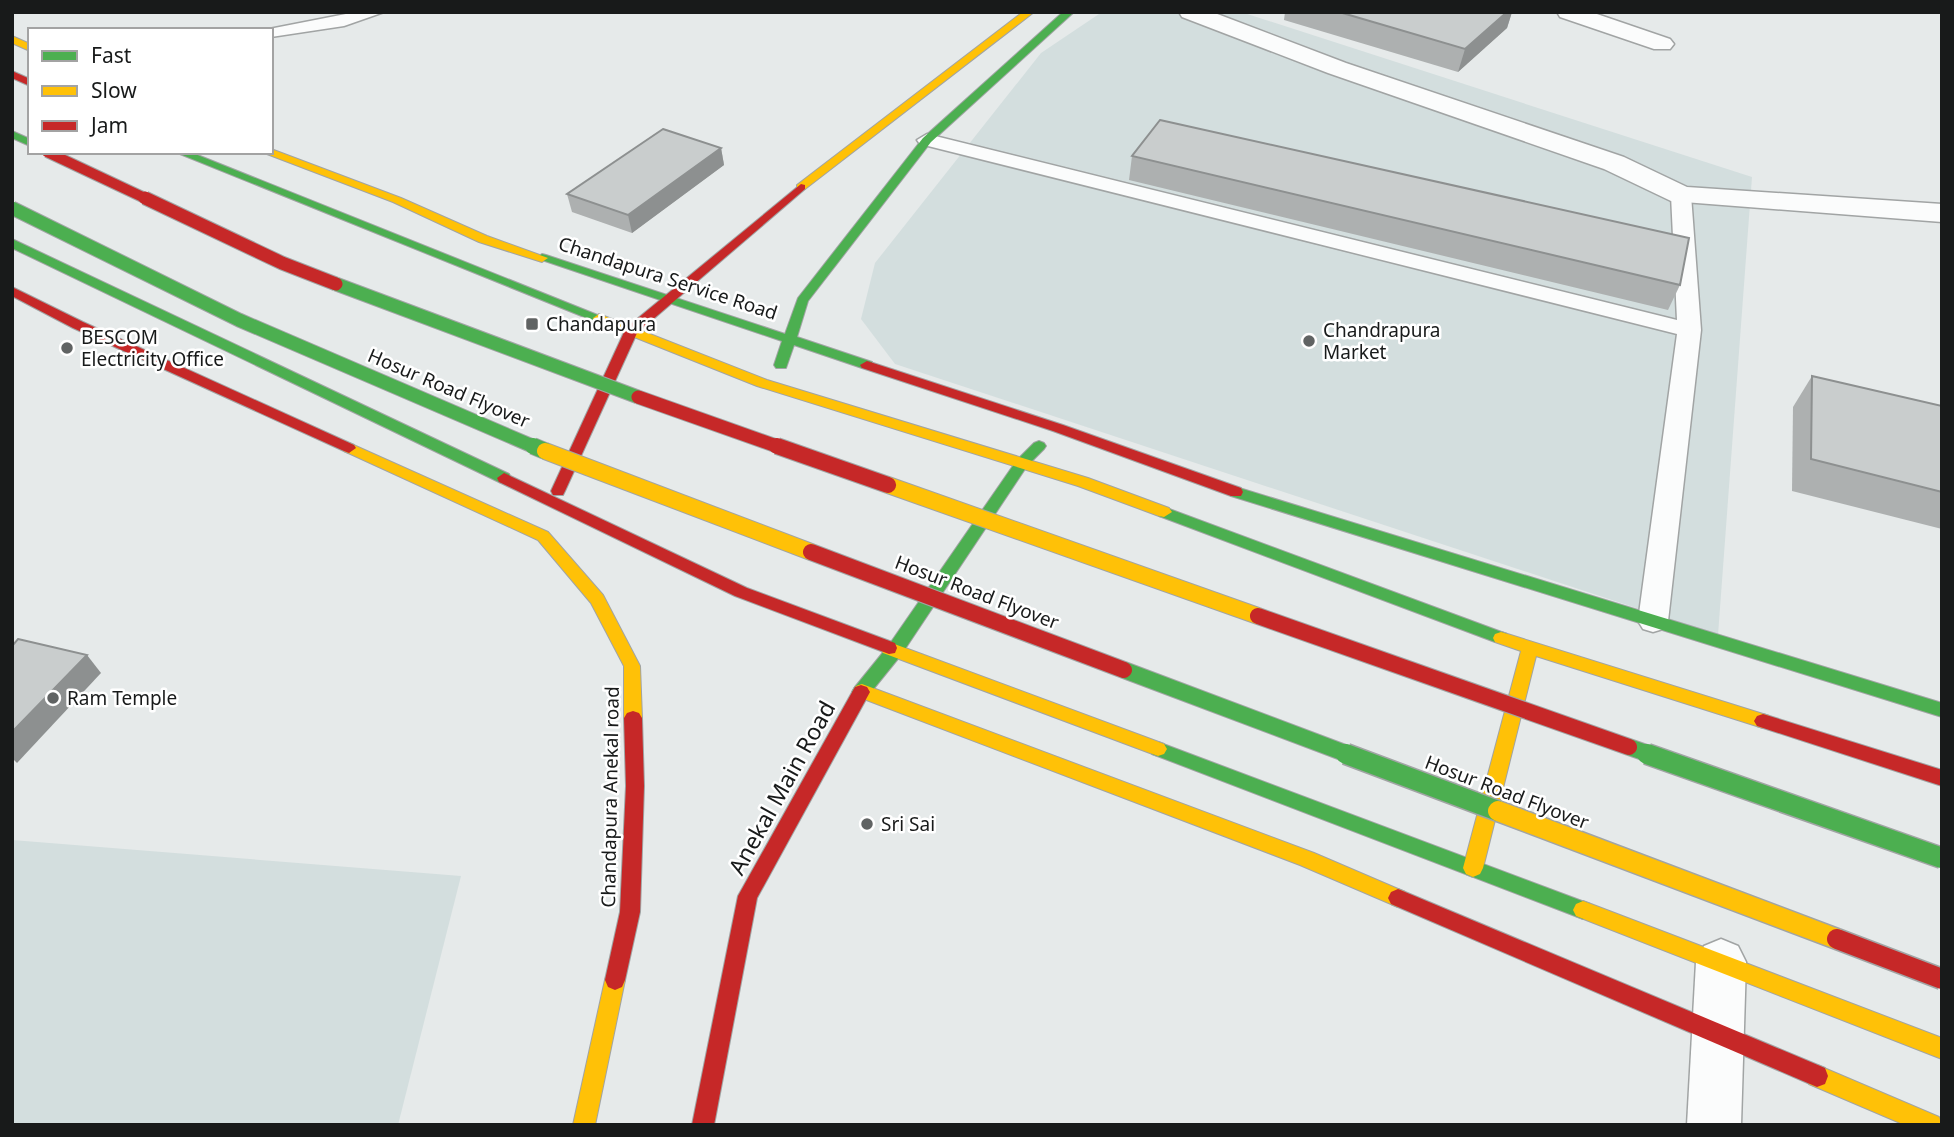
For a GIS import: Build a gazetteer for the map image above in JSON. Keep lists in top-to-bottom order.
{
  "streets": {
    "main road": [
      "Chandapura Service Road",
      "Hosur Road Flyover",
      "Anekal Main Road",
      "Chandapura Anekal road"
    ]
  },
  "crossings": [
    ["Chandapura Service Road", "Anekal Main Road"]
  ],
  "places": {
    "transit": ["Chandapura"],
    "other": [
      "Chandrapura Market",
      "BESCOM Electricity Office",
      "Ram Temple",
      "Sri Sai"
    ]
  },
  "legend": ["Fast", "Slow", "Jam"]
}
